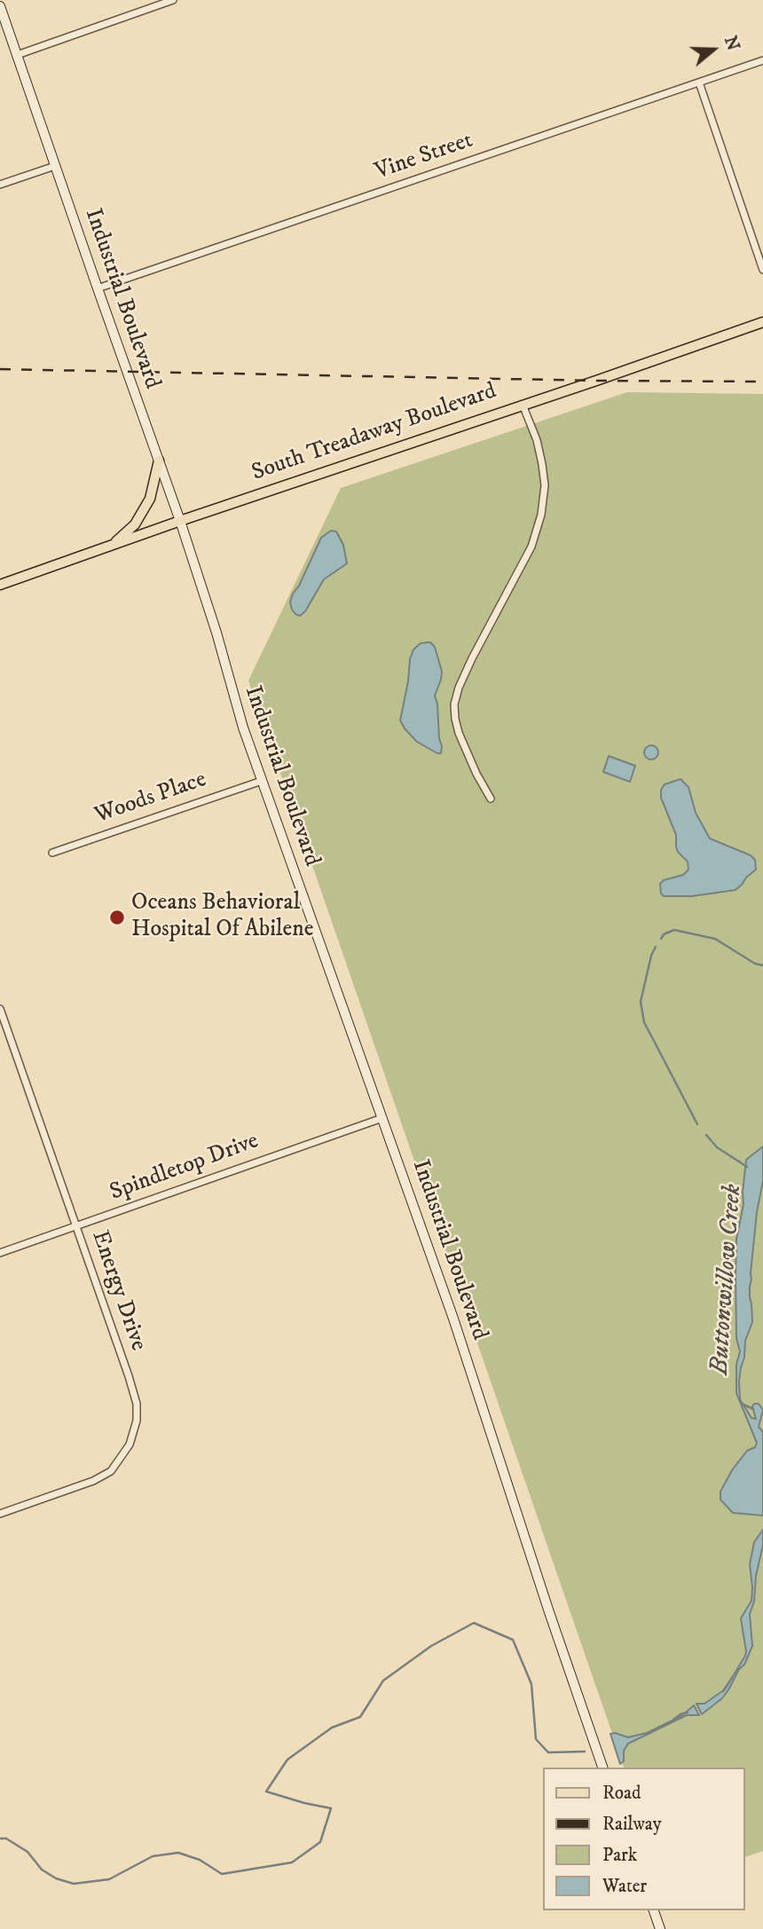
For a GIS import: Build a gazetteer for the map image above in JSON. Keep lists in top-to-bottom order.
{
  "streets": {
    "main road": ["Industrial Boulevard", "South Treadaway Boulevard"],
    "street": [
      "Vine Street",
      "Woods Place",
      "Spindletop Drive",
      "Energy Drive"
    ]
  },
  "crossings": [
    ["Vine Street", "Industrial Boulevard"],
    ["Industrial Boulevard", "South Treadaway Boulevard"],
    ["Industrial Boulevard", "Woods Place"],
    ["Industrial Boulevard", "Spindletop Drive"],
    ["Spindletop Drive", "Energy Drive"]
  ],
  "water": ["Buttonwillow Creek"],
  "places": ["Oceans Behavioral Hospital Of Abilene"],
  "legend": [
    "Road",
    "Railway",
    "Park",
    "Water"
  ],
  "north": "right"
}
